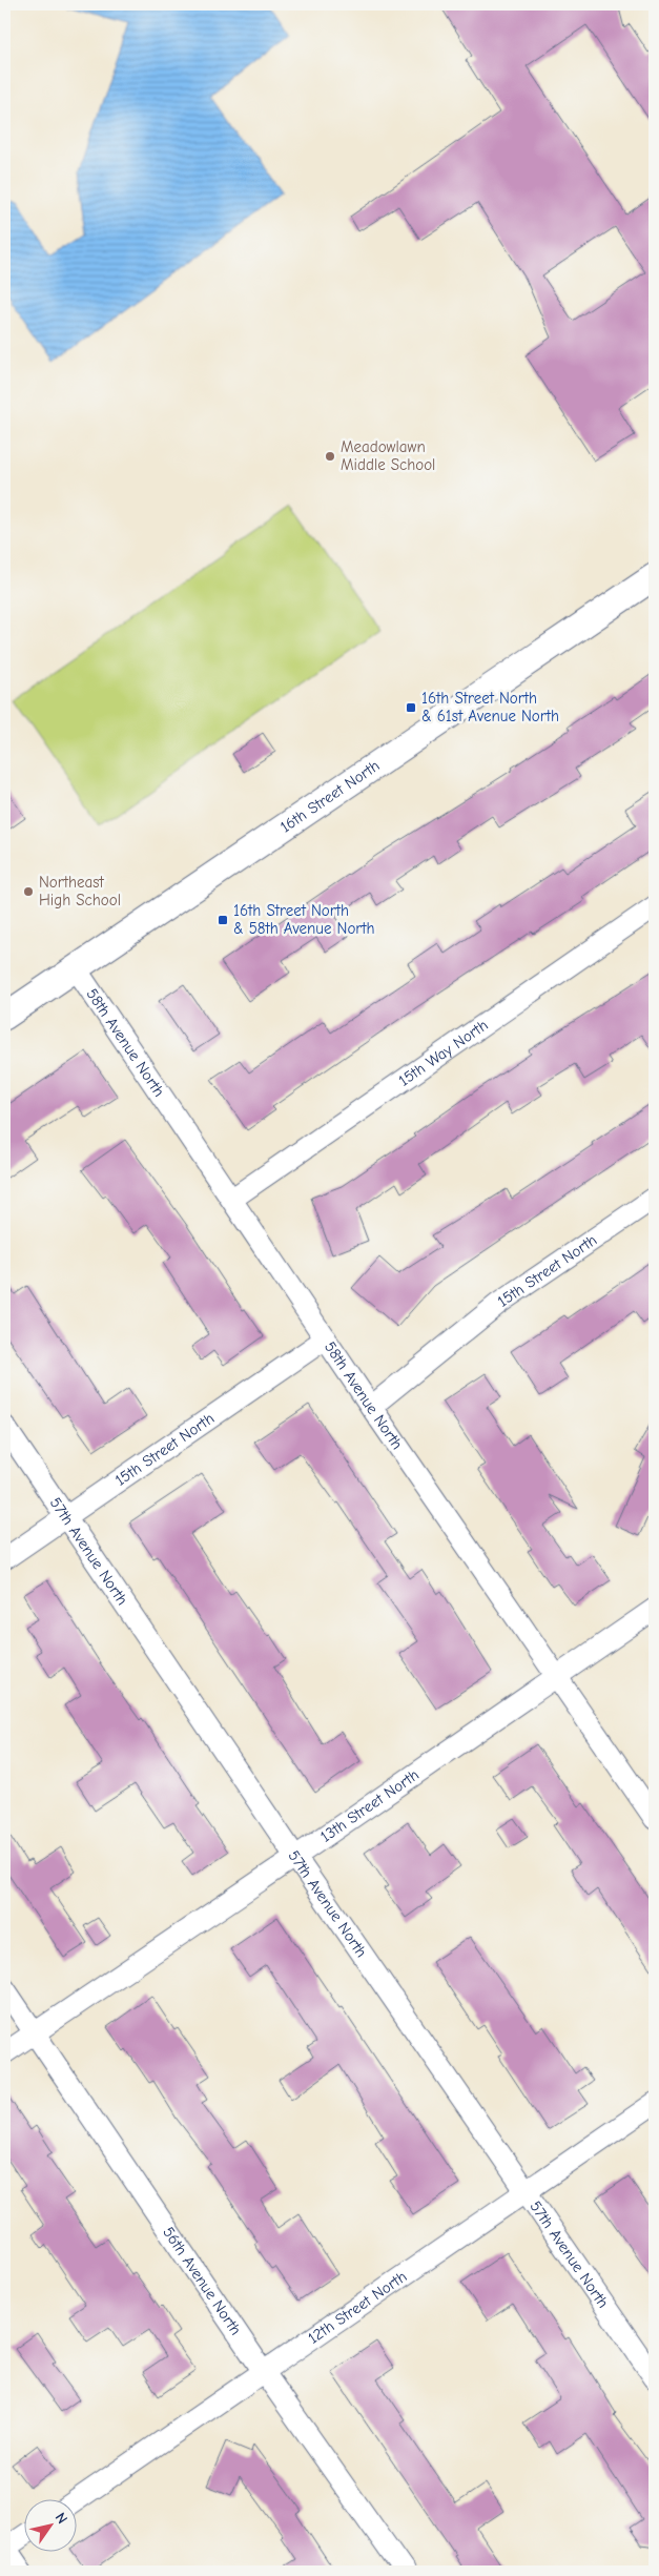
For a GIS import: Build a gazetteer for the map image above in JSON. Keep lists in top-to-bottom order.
{
  "streets": {
    "street": [
      "16th Street North",
      "58th Avenue North",
      "15th Way North",
      "15th Street North",
      "57th Avenue North",
      "13th Street North",
      "56th Avenue North",
      "12th Street North"
    ]
  },
  "crossings": [
    ["16th Street North", "58th Avenue North"],
    ["58th Avenue North", "15th Way North"],
    ["58th Avenue North", "15th Street North"],
    ["58th Avenue North", "13th Street North"],
    ["15th Street North", "57th Avenue North"],
    ["57th Avenue North", "13th Street North"],
    ["57th Avenue North", "12th Street North"],
    ["13th Street North", "56th Avenue North"],
    ["56th Avenue North", "12th Street North"]
  ],
  "places": {
    "other": ["Meadowlawn Middle School", "Northeast High School"],
    "transit": ["16th Street North & 61st Avenue North", "16th Street North & 58th Avenue North"]
  },
  "north": "top right"
}
